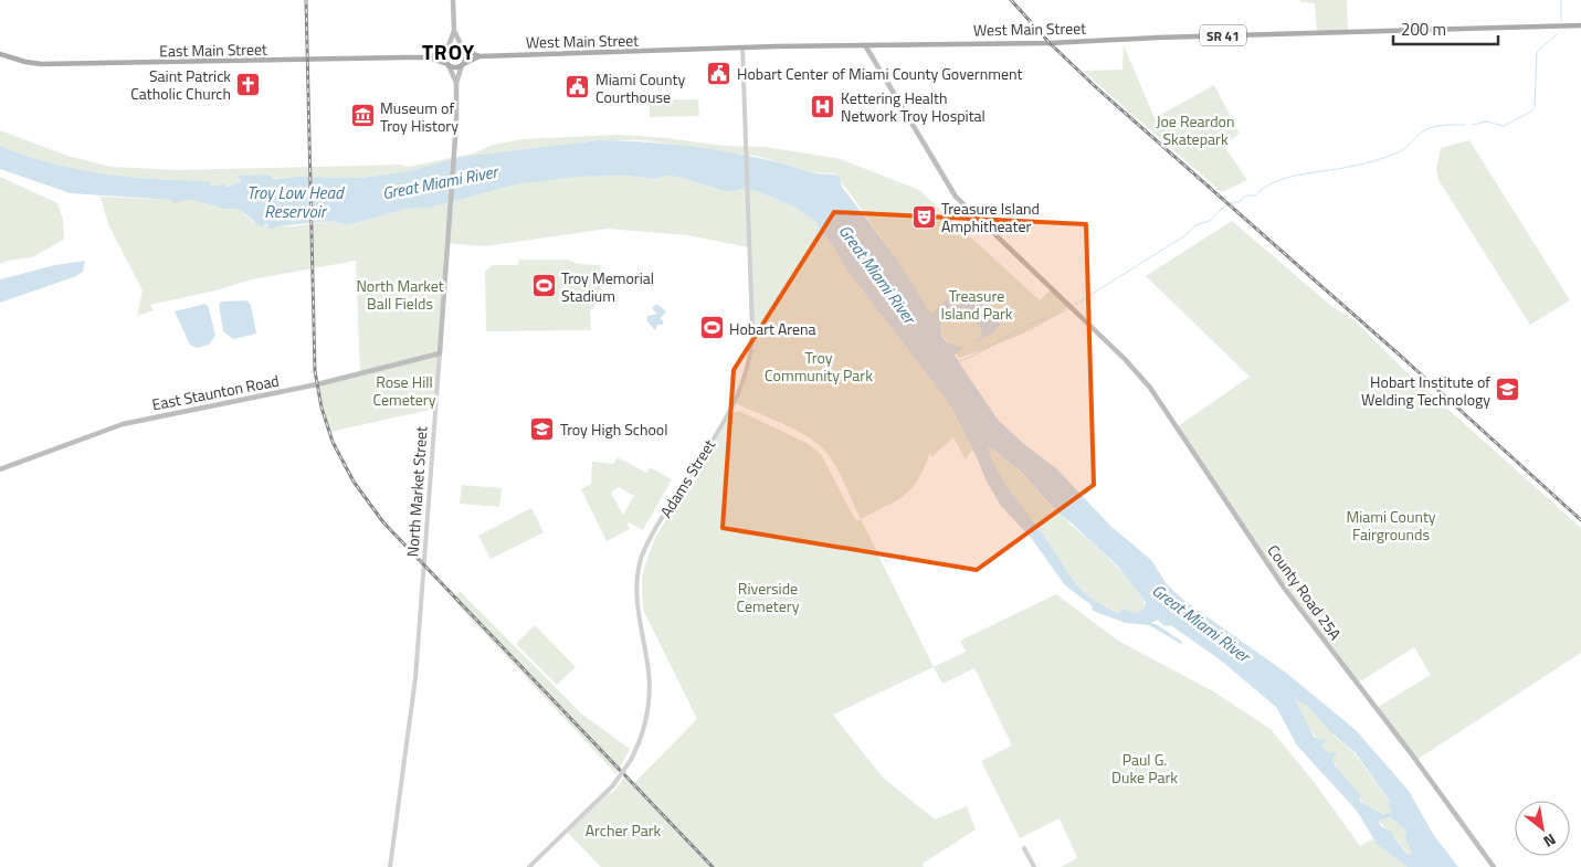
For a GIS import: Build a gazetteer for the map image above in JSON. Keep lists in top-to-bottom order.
{
  "streets": {
    "main road": [
      "West Main Street",
      "SR 41",
      "East Main Street",
      "East Staunton Road",
      "North Market Street",
      "County Road 25A"
    ],
    "street": ["Adams Street"]
  },
  "crossings": [
    ["West Main Street", "Adams Street"],
    ["West Main Street", "County Road 25A"],
    ["East Staunton Road", "North Market Street"]
  ],
  "districts": ["TROY"],
  "water": ["Great Miami River", "Troy Low Head Reservoir"],
  "parks": [
    "Joe Reardon Skatepark",
    "North Market Ball Fields",
    "Treasure Island Park",
    "Troy Community Park",
    "Rose Hill Cemetery",
    "Miami County Fairgrounds",
    "Riverside Cemetery",
    "Paul G. Duke Park",
    "Archer Park"
  ],
  "places": {
    "public building": ["Hobart Center of Miami County Government", "Miami County Courthouse"],
    "church": ["Saint Patrick Catholic Church"],
    "hospital": ["Kettering Health Network Troy Hospital"],
    "museum": ["Museum of Troy History"],
    "theatre": ["Treasure Island Amphitheater"],
    "sports": ["Troy Memorial Stadium", "Hobart Arena"],
    "school or university": ["Hobart Institute of Welding Technology", "Troy High School"]
  },
  "scale_bar": "200 m",
  "north": "bottom right"
}
